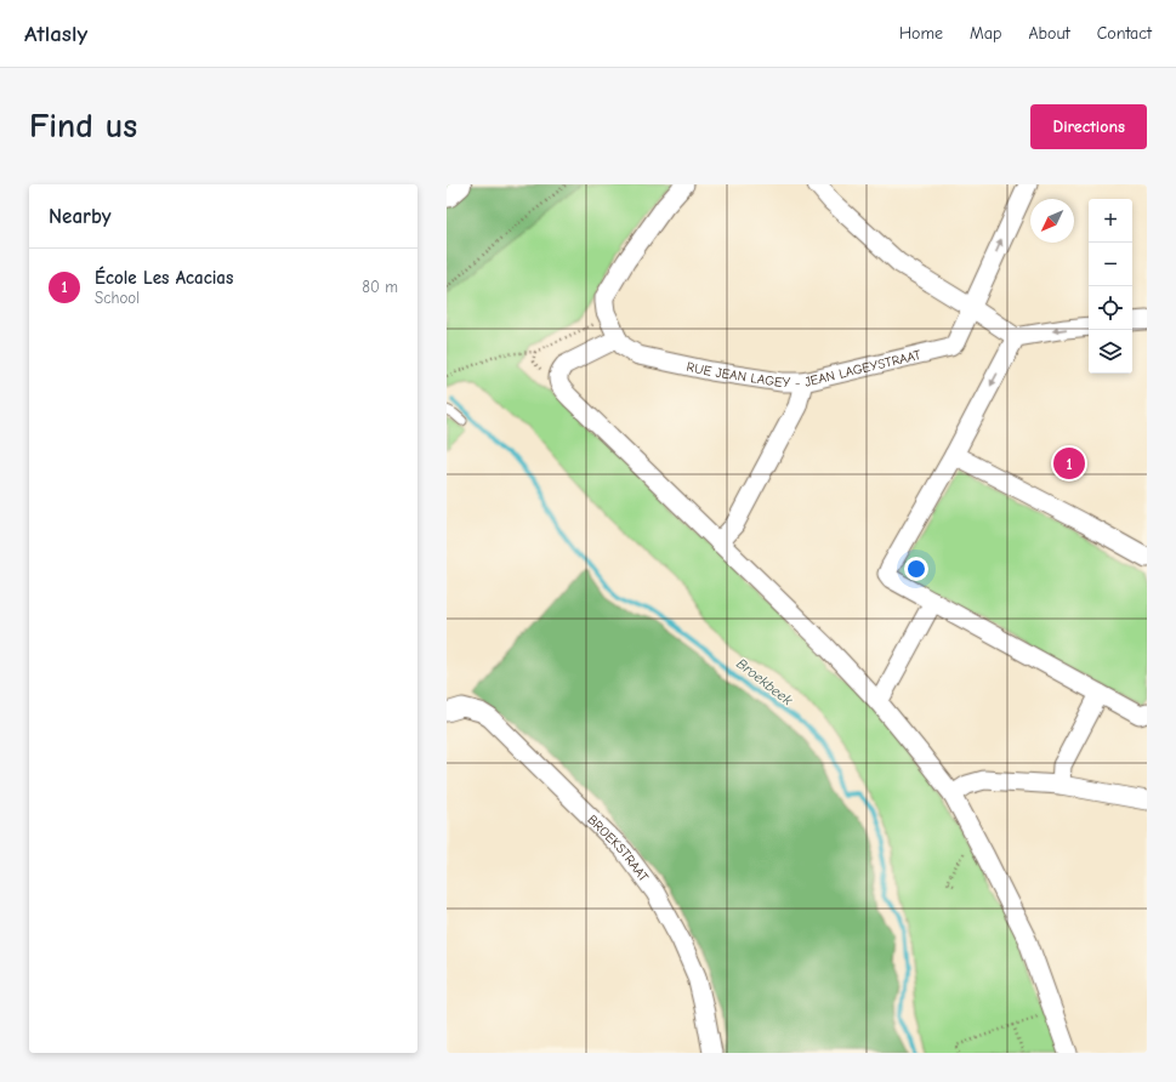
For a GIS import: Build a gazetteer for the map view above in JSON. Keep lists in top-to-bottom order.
{
  "streets": {
    "street": ["RUE JEAN LAGEY - JEAN LAGEYSTRAAT", "BROEKSTRAAT"]
  },
  "water": ["Broekbeek"],
  "north": "bottom left",
  "page": {
    "header": "Atlasly",
    "nav": [
      "Home",
      "Map",
      "About",
      "Contact"
    ],
    "buttons": "Directions",
    "title": "Find us",
    "heading": "Nearby",
    "map_buttons": ["+", "−"],
    "list": [
      {
        "mark": "1",
        "name": "École Les Acacias",
        "note": "School",
        "value": "80 m"
      }
    ],
    "pins": "1"
  }
}
